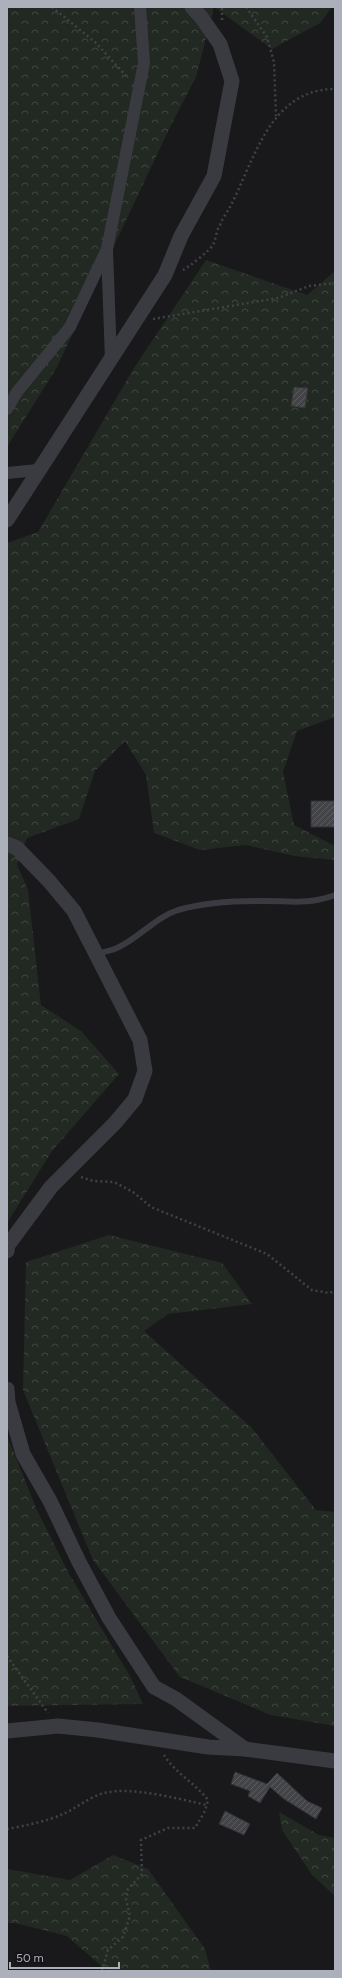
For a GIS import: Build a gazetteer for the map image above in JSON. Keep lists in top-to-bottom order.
{
  "scale_bar": "50 m"
}
